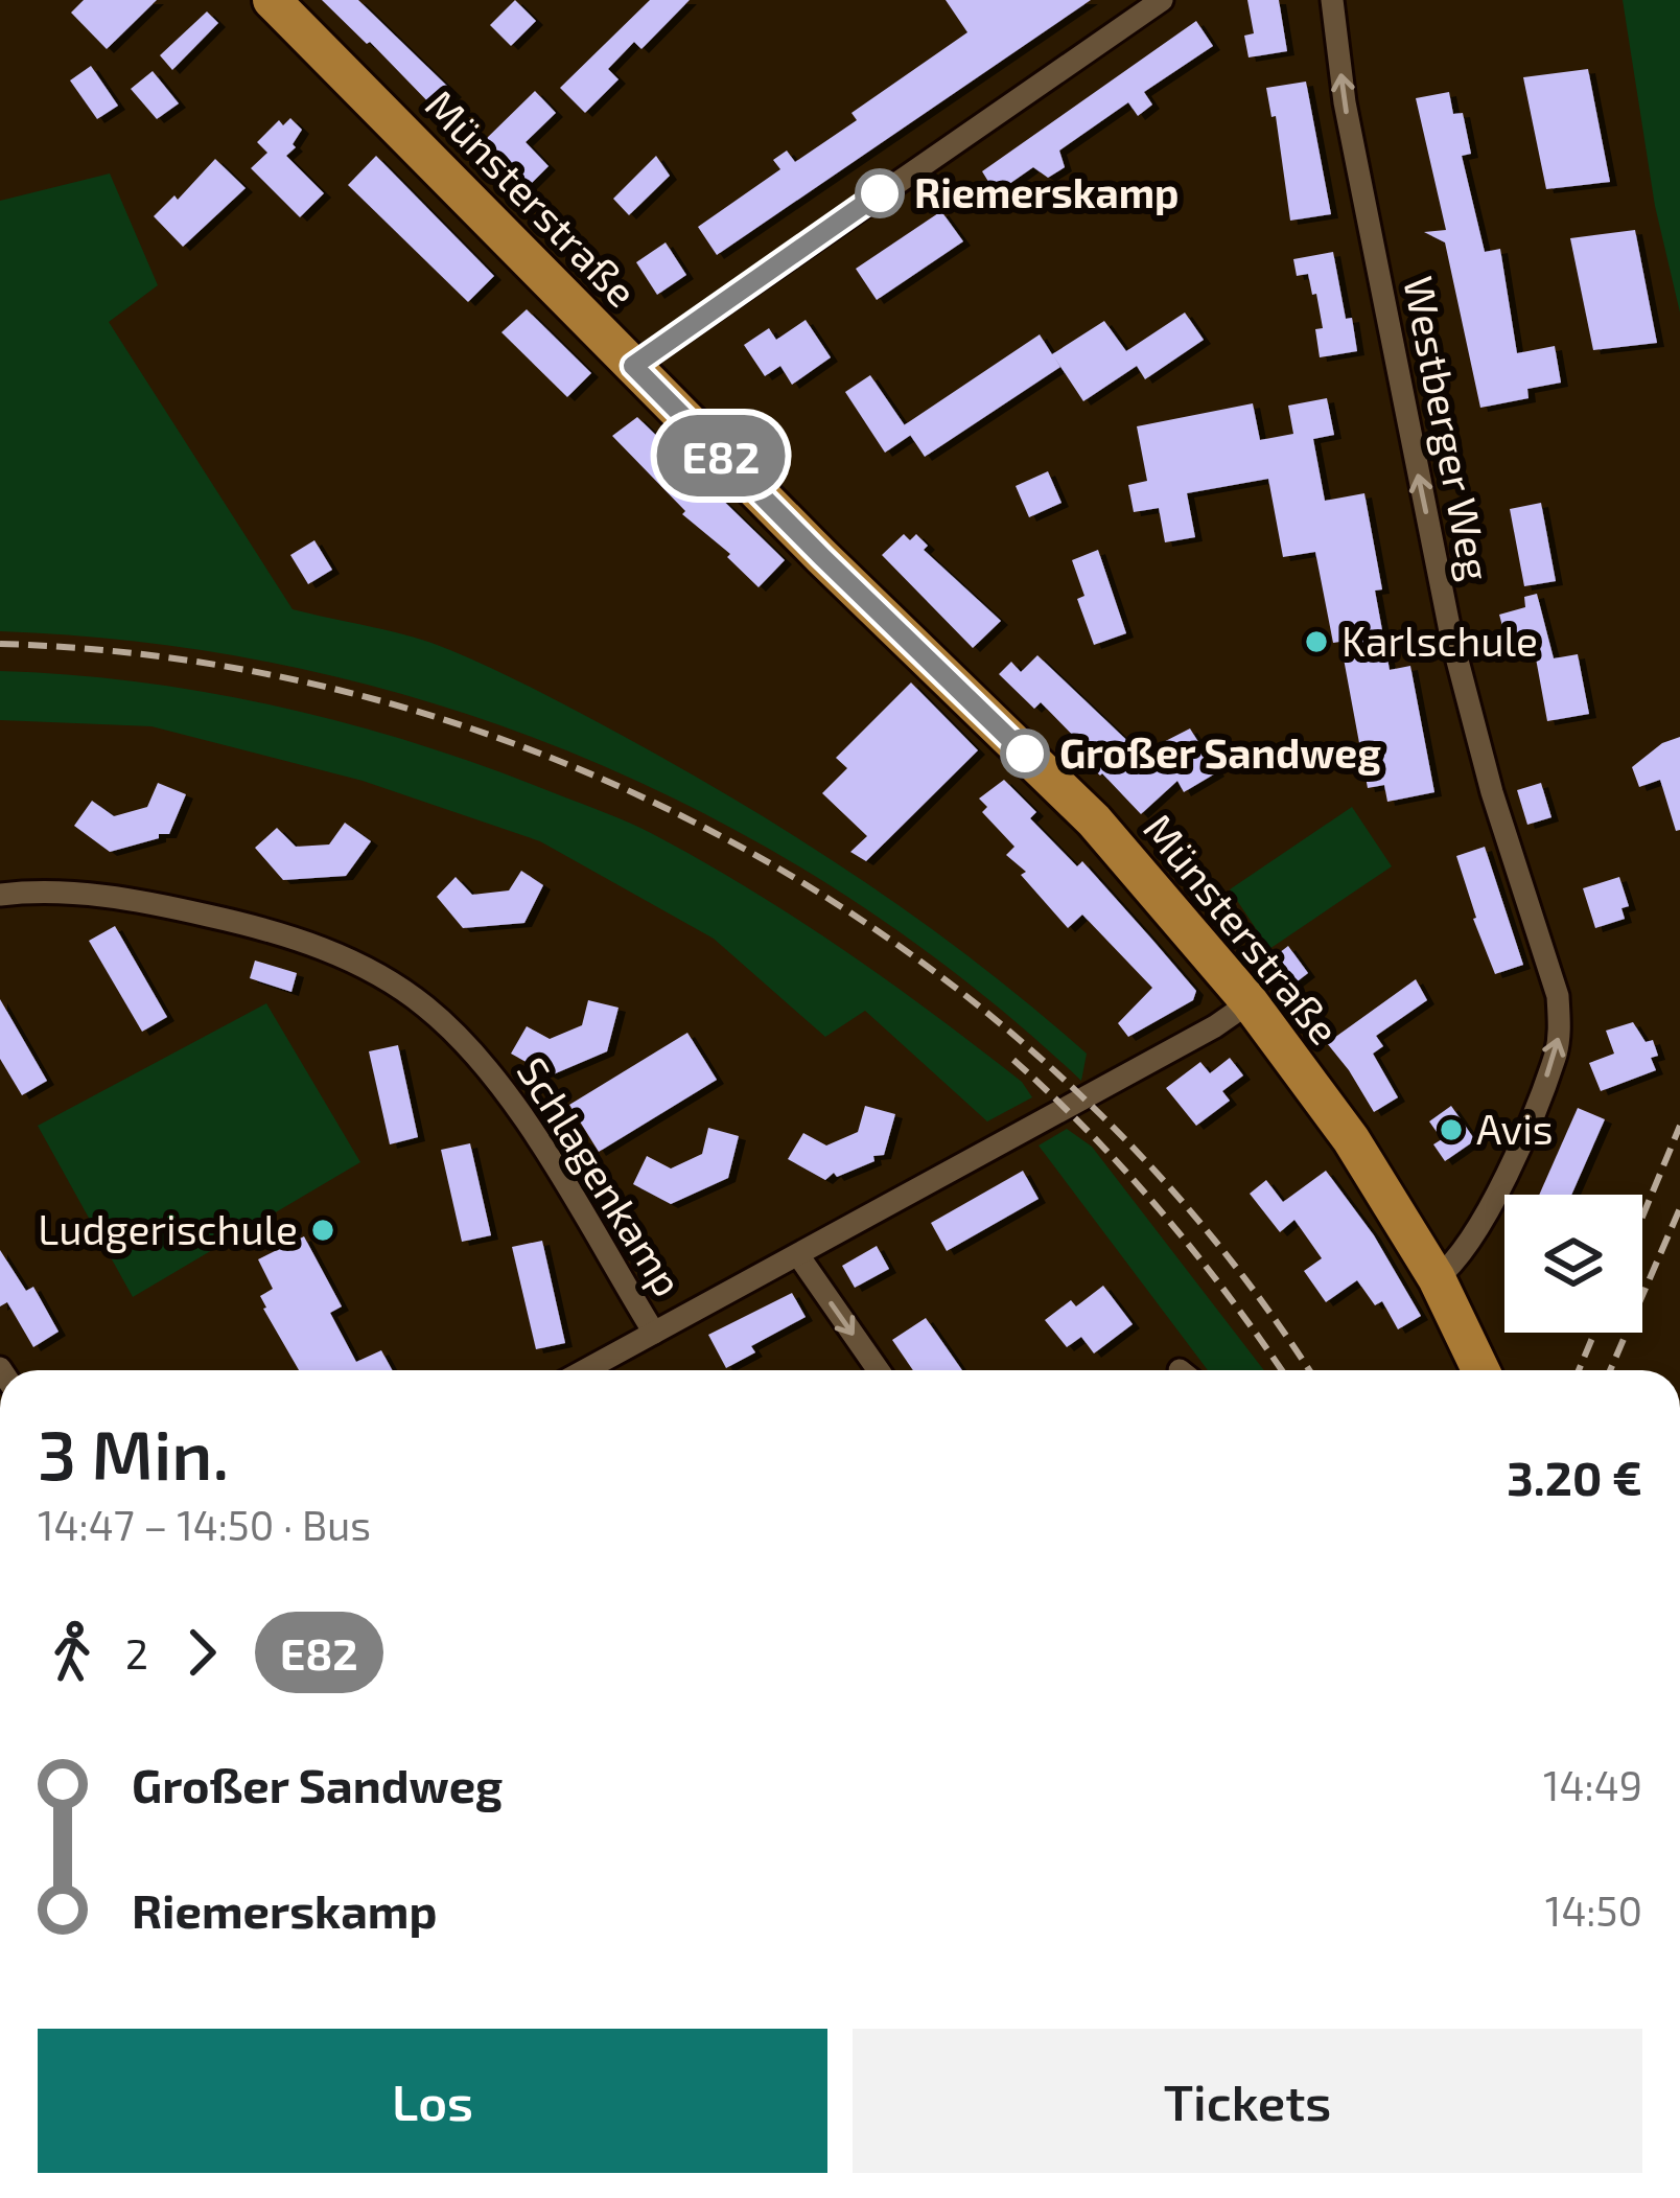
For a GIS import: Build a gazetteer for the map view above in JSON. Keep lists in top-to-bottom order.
{
  "streets": {
    "main road": ["Münsterstraße"],
    "street": ["Westberger Weg", "Schlagenkamp"]
  },
  "crossings": [
    ["Münsterstraße", "Westberger Weg"]
  ],
  "one_way": ["Westberger Weg"],
  "places": [
    "Riemerskamp",
    "Karlschule",
    "Großer Sandweg",
    "Avis",
    "Ludgerischule"
  ],
  "lines": ["bus line E82"],
  "page": {
    "on_map": "E82",
    "heading": ["3 Min.", "14:47 – 14:50 · Bus", "3.20 €"],
    "legs": ["2", "E82"],
    "list": [
      {
        "name": "Großer Sandweg",
        "value": "14:49"
      },
      {
        "name": "Riemerskamp",
        "value": "14:50"
      }
    ],
    "buttons": ["Los", "Tickets"]
  }
}
